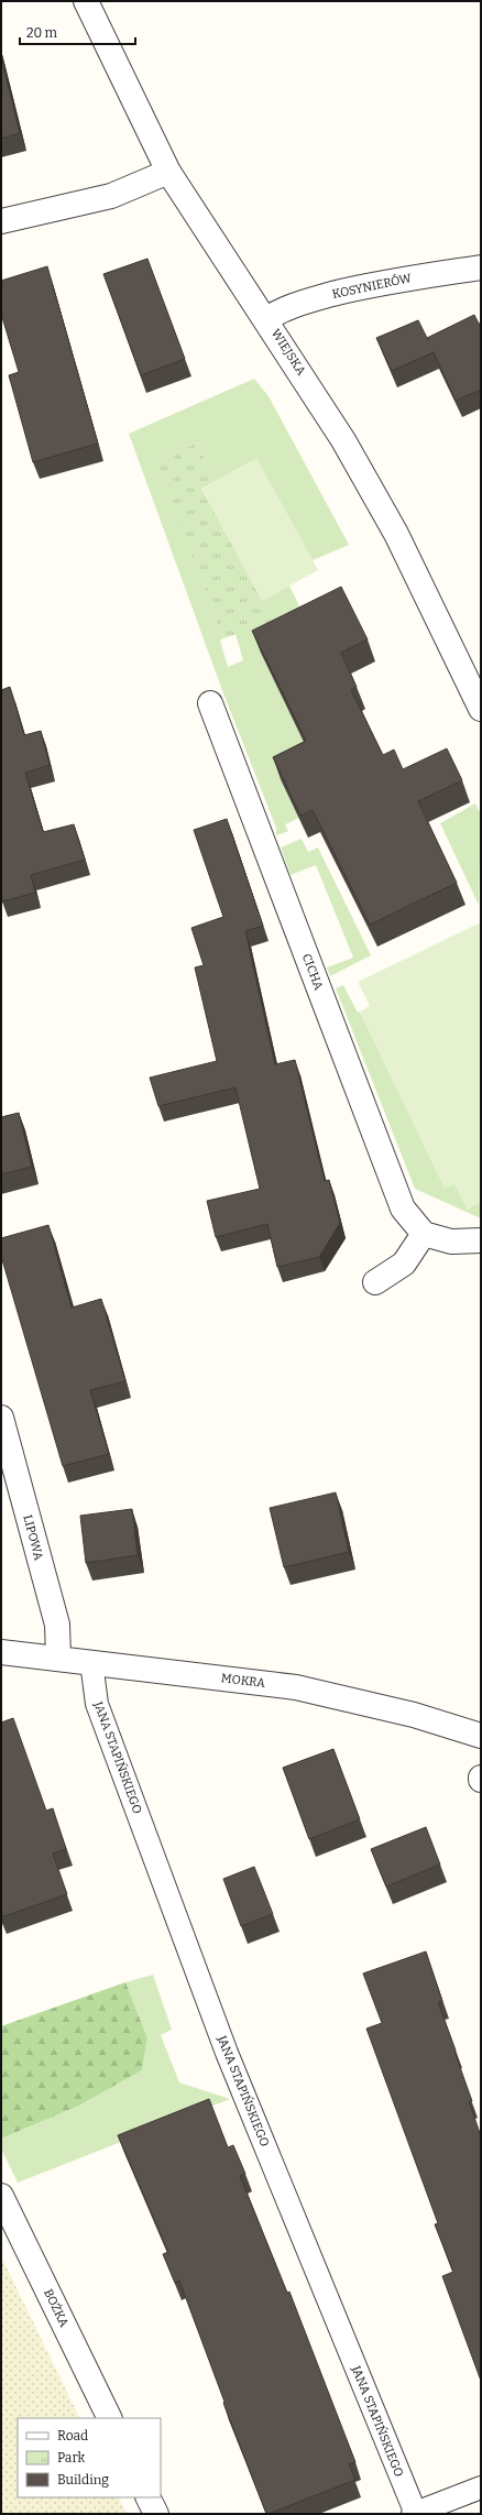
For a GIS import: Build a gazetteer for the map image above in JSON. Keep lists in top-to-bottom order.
{
  "streets": {
    "street": [
      "KOSYNIERÓW",
      "WIEJSKA",
      "CICHA",
      "LIPOWA",
      "MOKRA",
      "BOŻKA"
    ],
    "lane": ["JANA STAPIŃSKIEGO"]
  },
  "crossings": [
    ["KOSYNIERÓW", "WIEJSKA"],
    ["LIPOWA", "MOKRA"],
    ["MOKRA", "JANA STAPIŃSKIEGO"]
  ],
  "legend": ["Road", "Park", "Building"],
  "scale_bar": "20 m"
}
